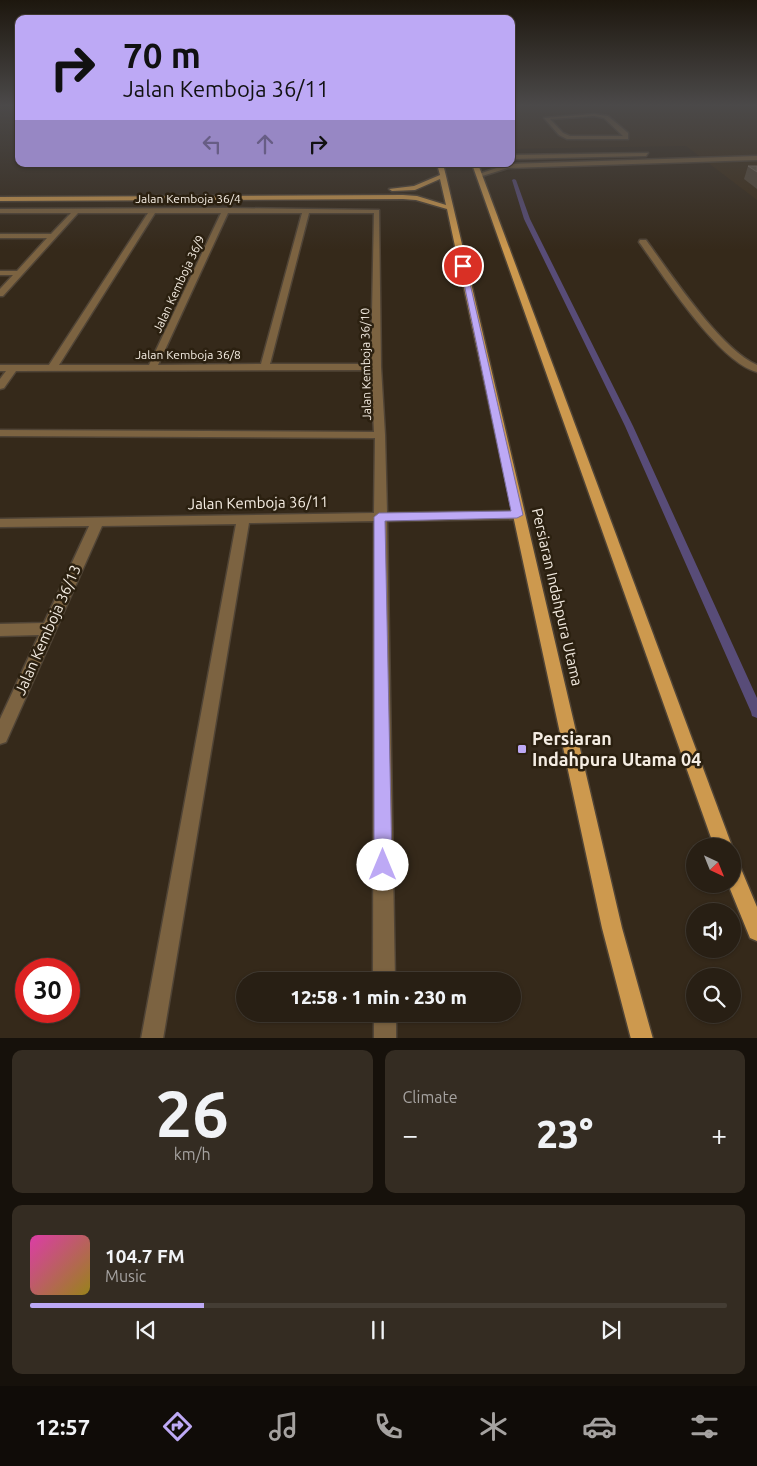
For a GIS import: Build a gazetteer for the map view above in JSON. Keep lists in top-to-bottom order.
{
  "streets": {
    "main road": ["Persiaran Indahpura Utama"],
    "street": [
      "Jalan Kemboja 36/4",
      "Jalan Kemboja 36/9",
      "Jalan Kemboja 36/8",
      "Jalan Kemboja 36/10",
      "Jalan Kemboja 36/11",
      "Jalan Kemboja 36/13"
    ]
  },
  "crossings": [
    ["Jalan Kemboja 36/4", "Jalan Kemboja 36/9"],
    ["Jalan Kemboja 36/4", "Jalan Kemboja 36/10"],
    ["Jalan Kemboja 36/9", "Jalan Kemboja 36/8"],
    ["Jalan Kemboja 36/8", "Jalan Kemboja 36/10"],
    ["Jalan Kemboja 36/10", "Jalan Kemboja 36/11"],
    ["Jalan Kemboja 36/11", "Persiaran Indahpura Utama"],
    ["Jalan Kemboja 36/11", "Jalan Kemboja 36/13"]
  ],
  "places": {
    "transit": ["Persiaran Indahpura Utama 04"]
  },
  "north": "bottom right",
  "page": {
    "turn": ["70 m", "Jalan Kemboja 36/11"],
    "limit": "30",
    "trip": "12:58 · 1 min · 230 m",
    "tile": [
      ["26", "km/h"],
      "Climate"
    ],
    "heat": ["−", "23°", "+"],
    "song": ["104.7 FM", "Music"],
    "tabs": "12:57"
  }
}
